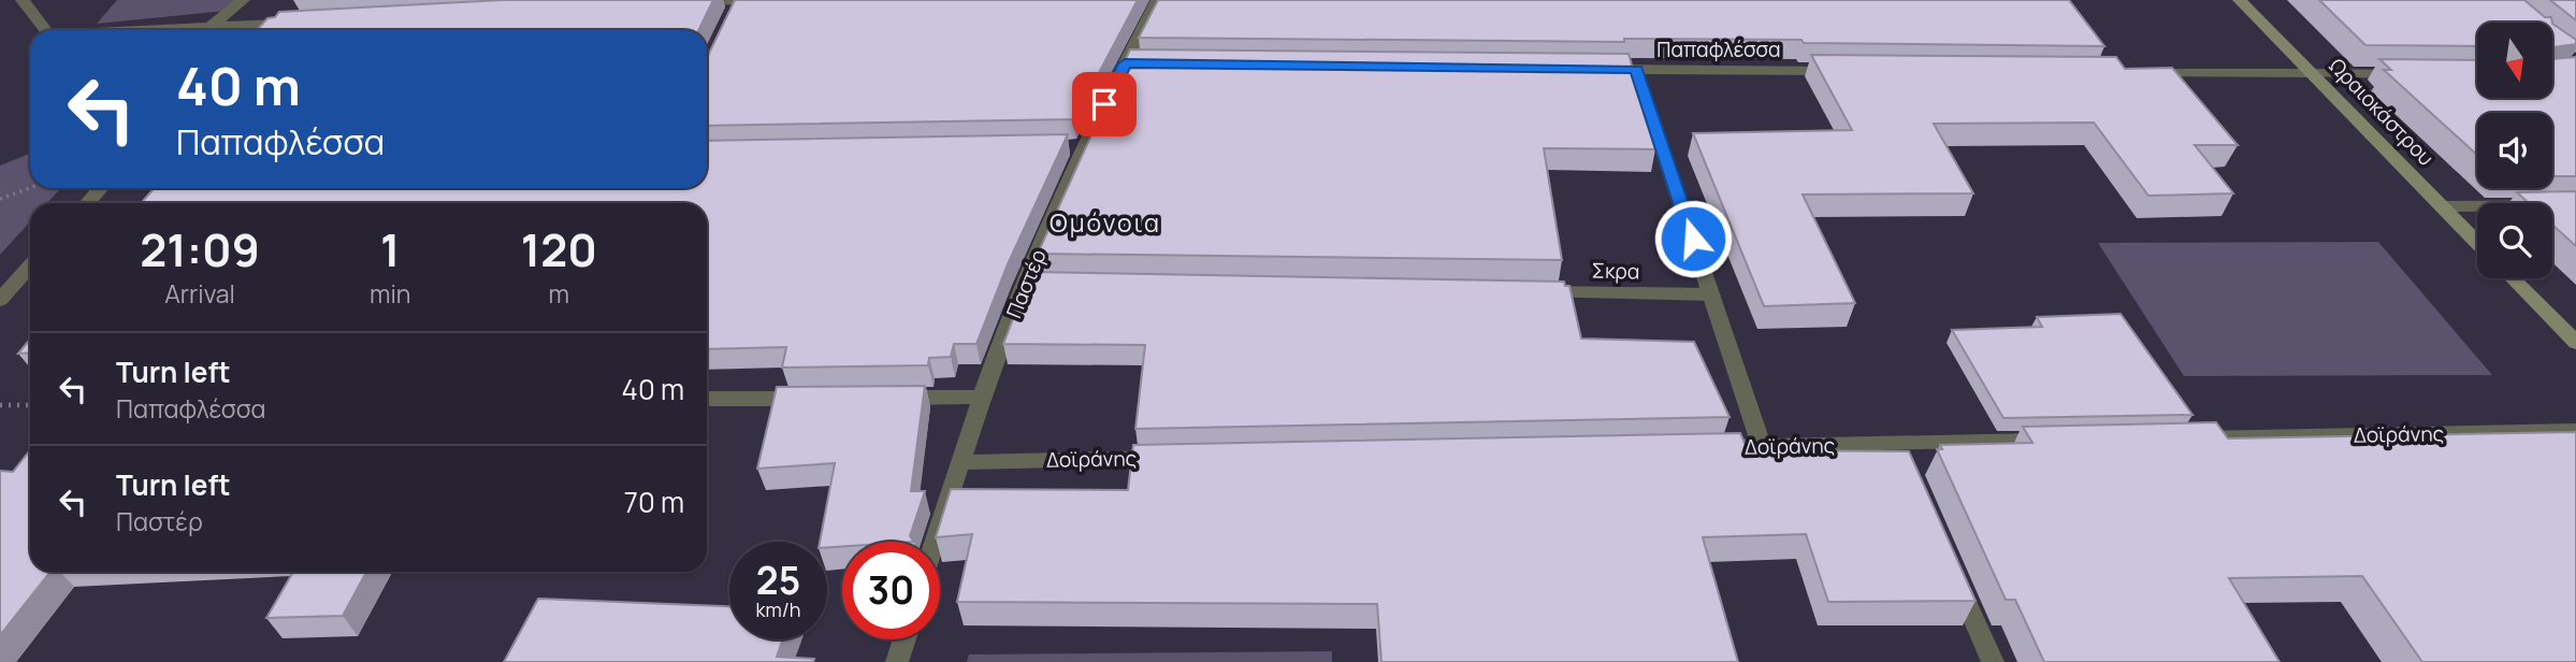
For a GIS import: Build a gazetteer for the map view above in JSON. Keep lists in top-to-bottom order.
{
  "streets": {
    "main road": ["Ωραιοκάστρου"],
    "street": [
      "Παπαφλέσσα",
      "Σκρα",
      "Παστέρ",
      "Δοϊράνης"
    ]
  },
  "crossings": [
    ["Παστέρ", "Δοϊράνης"]
  ],
  "districts": ["Ομόνοια"],
  "north": "bottom",
  "page": {
    "turn": ["40 m", "Παπαφλέσσα"],
    "eta": [
      "21:09",
      "Arrival",
      "1",
      "min",
      "120",
      "m"
    ],
    "list": [
      {
        "name": "Turn left",
        "note": "Παπαφλέσσα",
        "value": "40 m"
      },
      {
        "name": "Turn left",
        "note": "Παστέρ",
        "value": "70 m"
      }
    ],
    "speed": "25 km/h",
    "limit": "30"
  }
}
